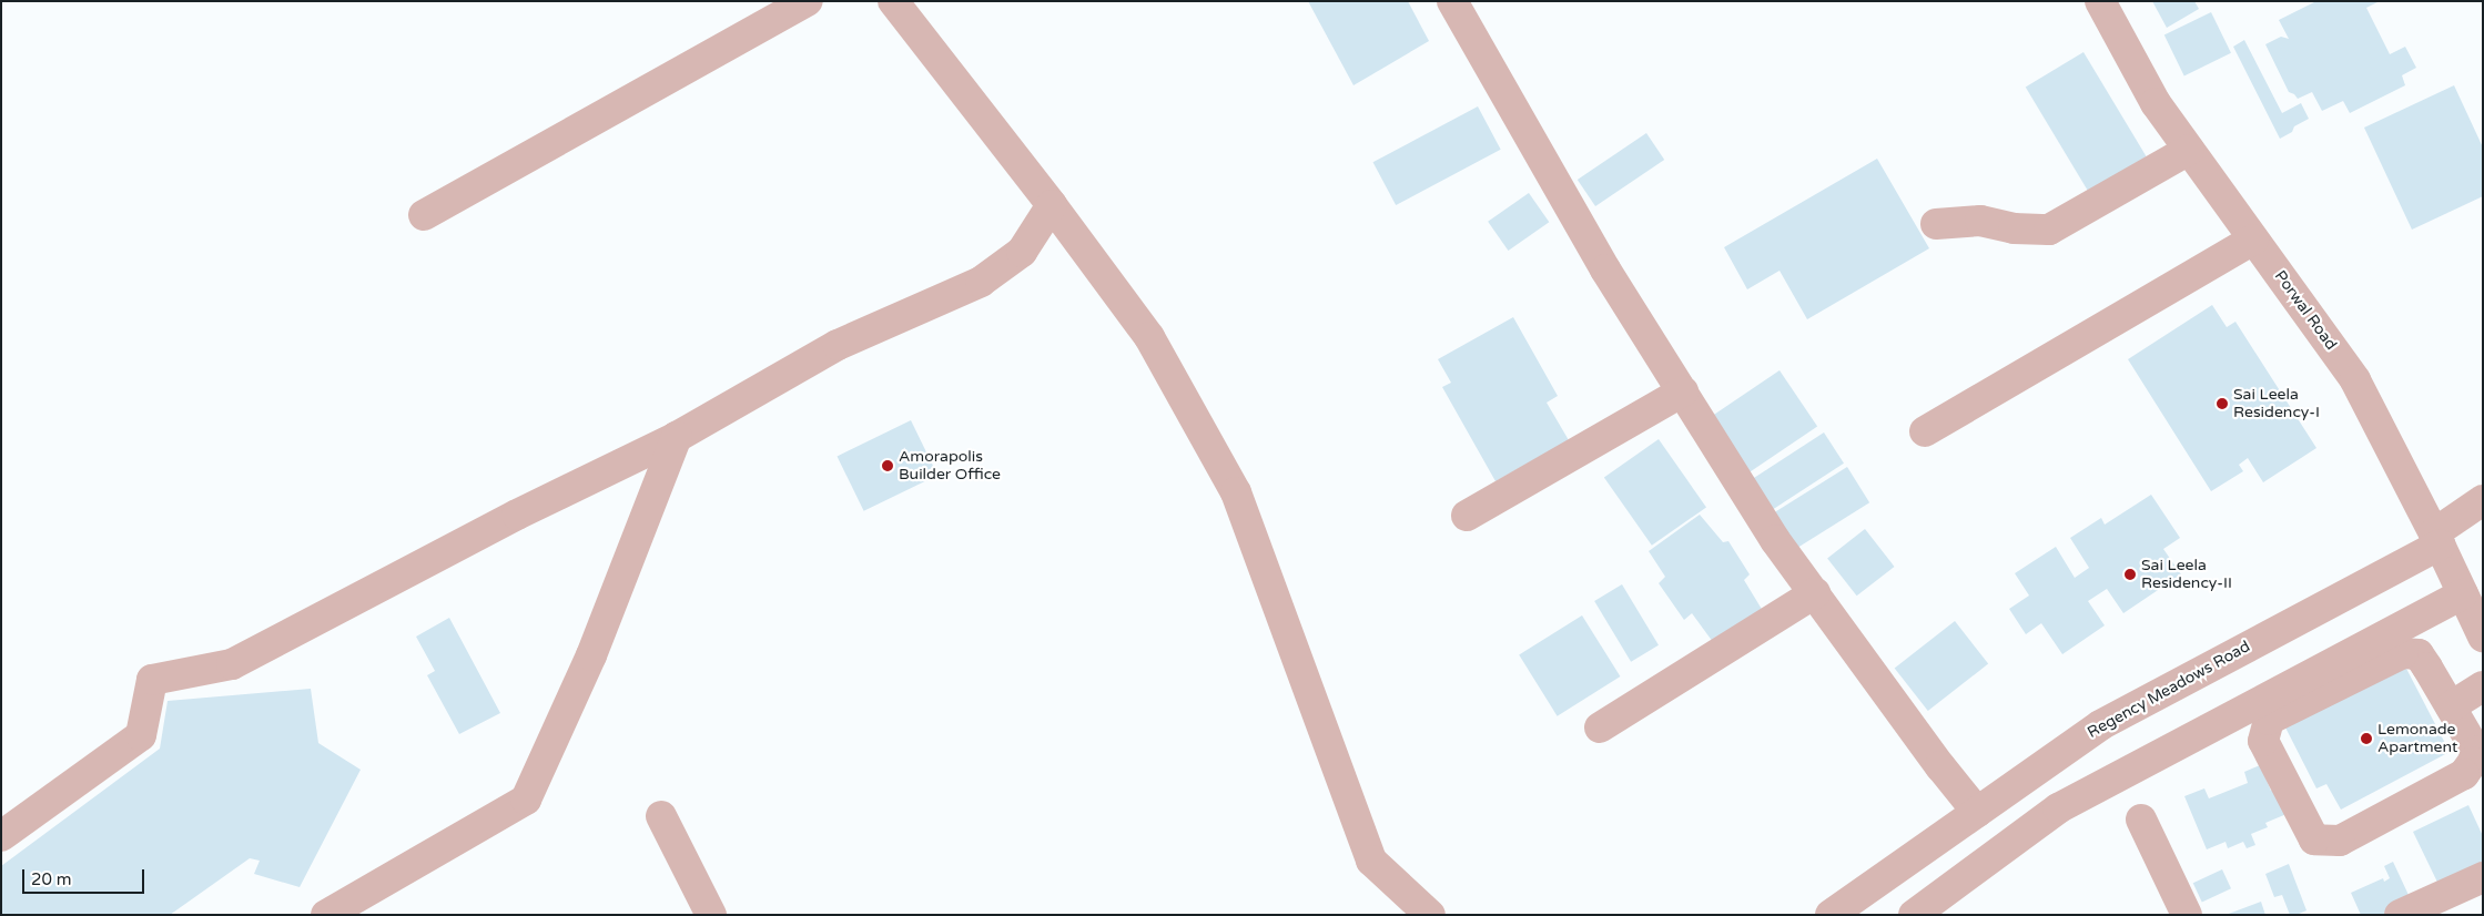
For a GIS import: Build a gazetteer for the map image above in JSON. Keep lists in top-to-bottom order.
{
  "streets": {
    "street": ["Porwal Road", "Regency Meadows Road"]
  },
  "crossings": [
    ["Porwal Road", "Regency Meadows Road"]
  ],
  "places": [
    "Sai Leela Residency-I",
    "Amorapolis Builder Office",
    "Sai Leela Residency-II",
    "Lemonade Apartment"
  ],
  "scale_bar": "20 m"
}
